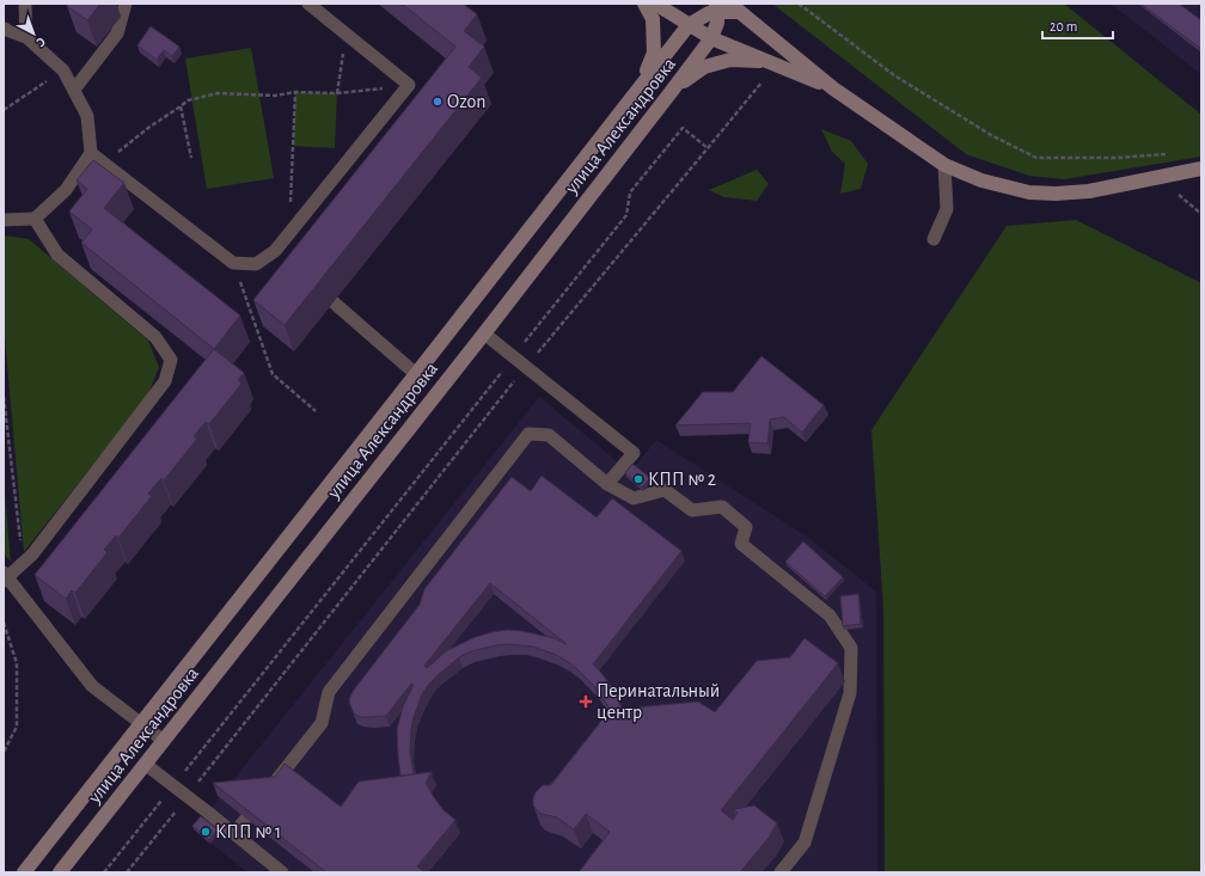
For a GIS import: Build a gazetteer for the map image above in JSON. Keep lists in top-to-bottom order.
{
  "streets": {
    "main road": ["улица Александровка"]
  },
  "places": {
    "other": ["Ozon", "КПП № 2", "КПП № 1"],
    "health": ["Перинатальный центр"]
  },
  "scale_bar": "20 m",
  "north": "bottom right"
}
